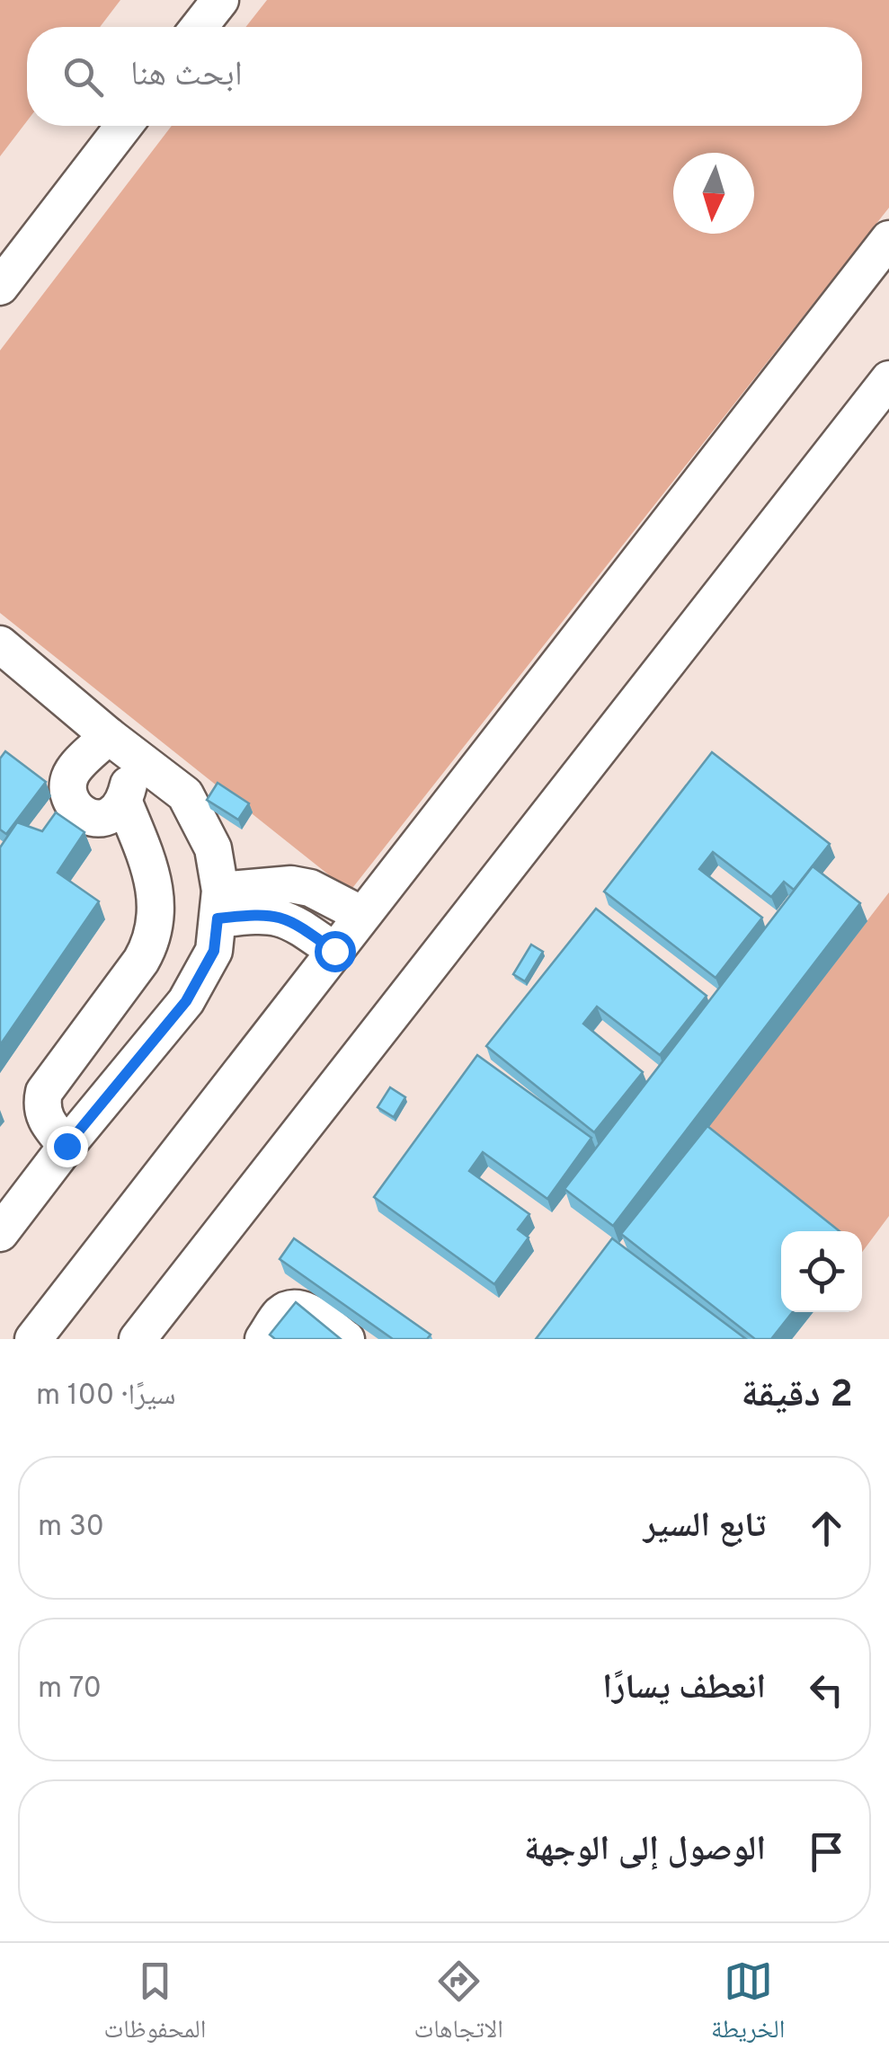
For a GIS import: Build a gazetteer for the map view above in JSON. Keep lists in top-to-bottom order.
{
  "north": "bottom",
  "page": {
    "search": "ابحث هنا",
    "heading": ["2 دقيقة", "سيرًا · 100 m"],
    "list": [
      ["تابع السير", "30 m"],
      ["انعطف يسارًا", "70 m"],
      "الوصول إلى الوجهة"
    ],
    "nav": ["الخريطة", "الاتجاهات", "المحفوظات"]
  }
}
